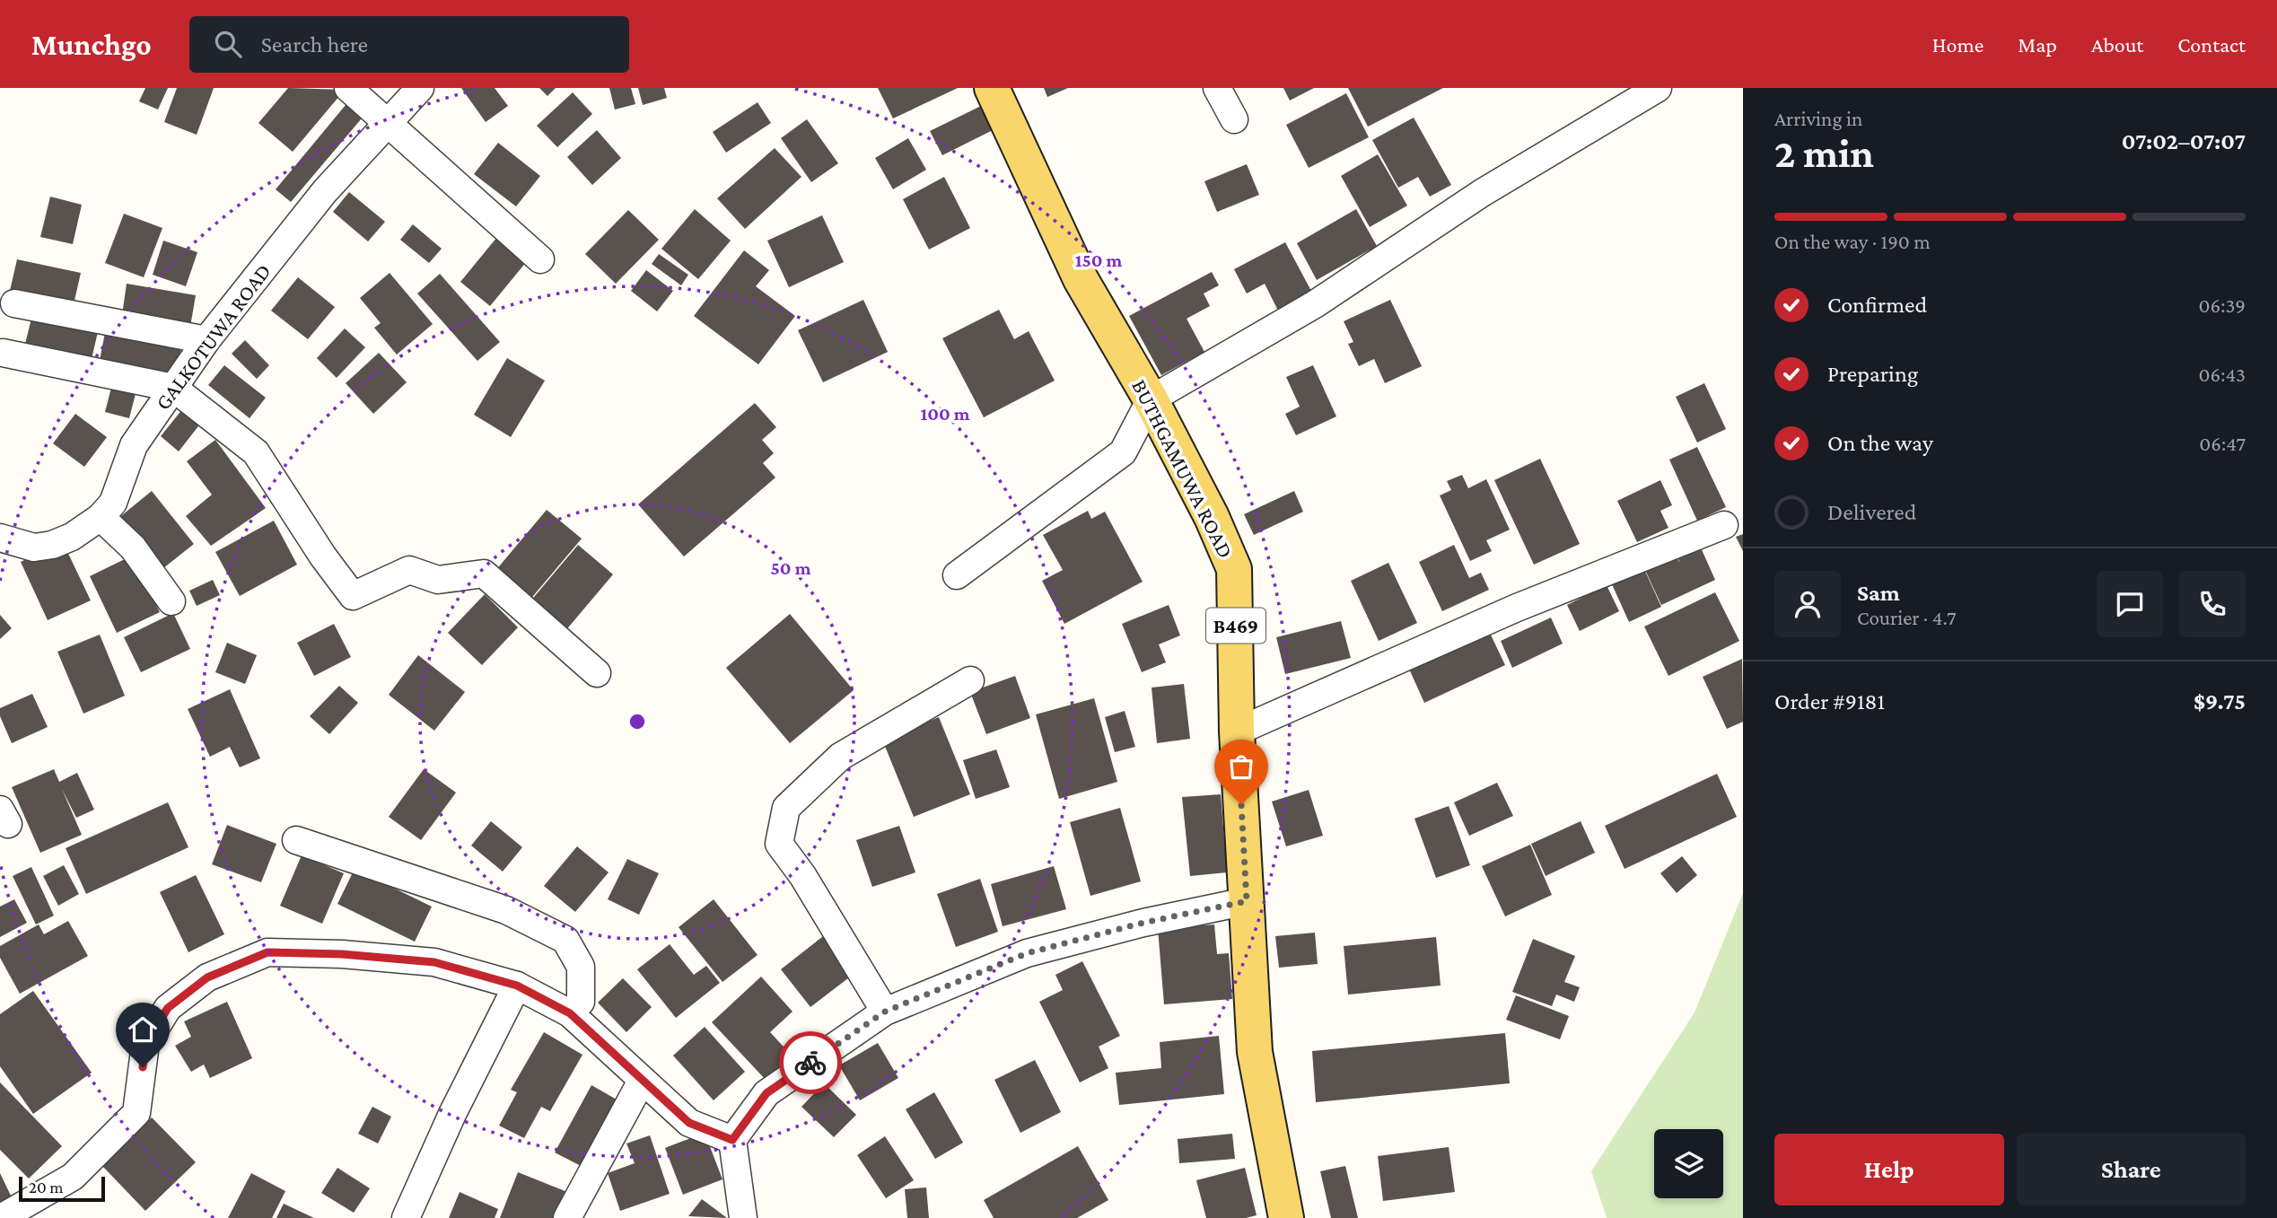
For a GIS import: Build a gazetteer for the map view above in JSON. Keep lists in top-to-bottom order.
{
  "streets": {
    "main road": ["BUTHGAMUWA ROAD", "B469"],
    "street": ["GALKOTUWA ROAD"]
  },
  "scale_bar": "20 m",
  "page": {
    "header": "Munchgo",
    "search": "Search here",
    "nav": [
      "Home",
      "Map",
      "About",
      "Contact"
    ],
    "heading": ["2 min", "Arriving in", "07:02–07:07"],
    "panel": [
      "Sam",
      "Courier · 4.7",
      "Order #9181",
      "$9.75"
    ],
    "bar": "On the way · 190 m",
    "list": [
      ["Confirmed", "06:39"],
      ["Preparing", "06:43"],
      ["On the way", "06:47"],
      "Delivered"
    ],
    "buttons": ["Help", "Share"],
    "scale": "20 m"
  },
  "rings": ["150 m", "100 m", "50 m"]
}
